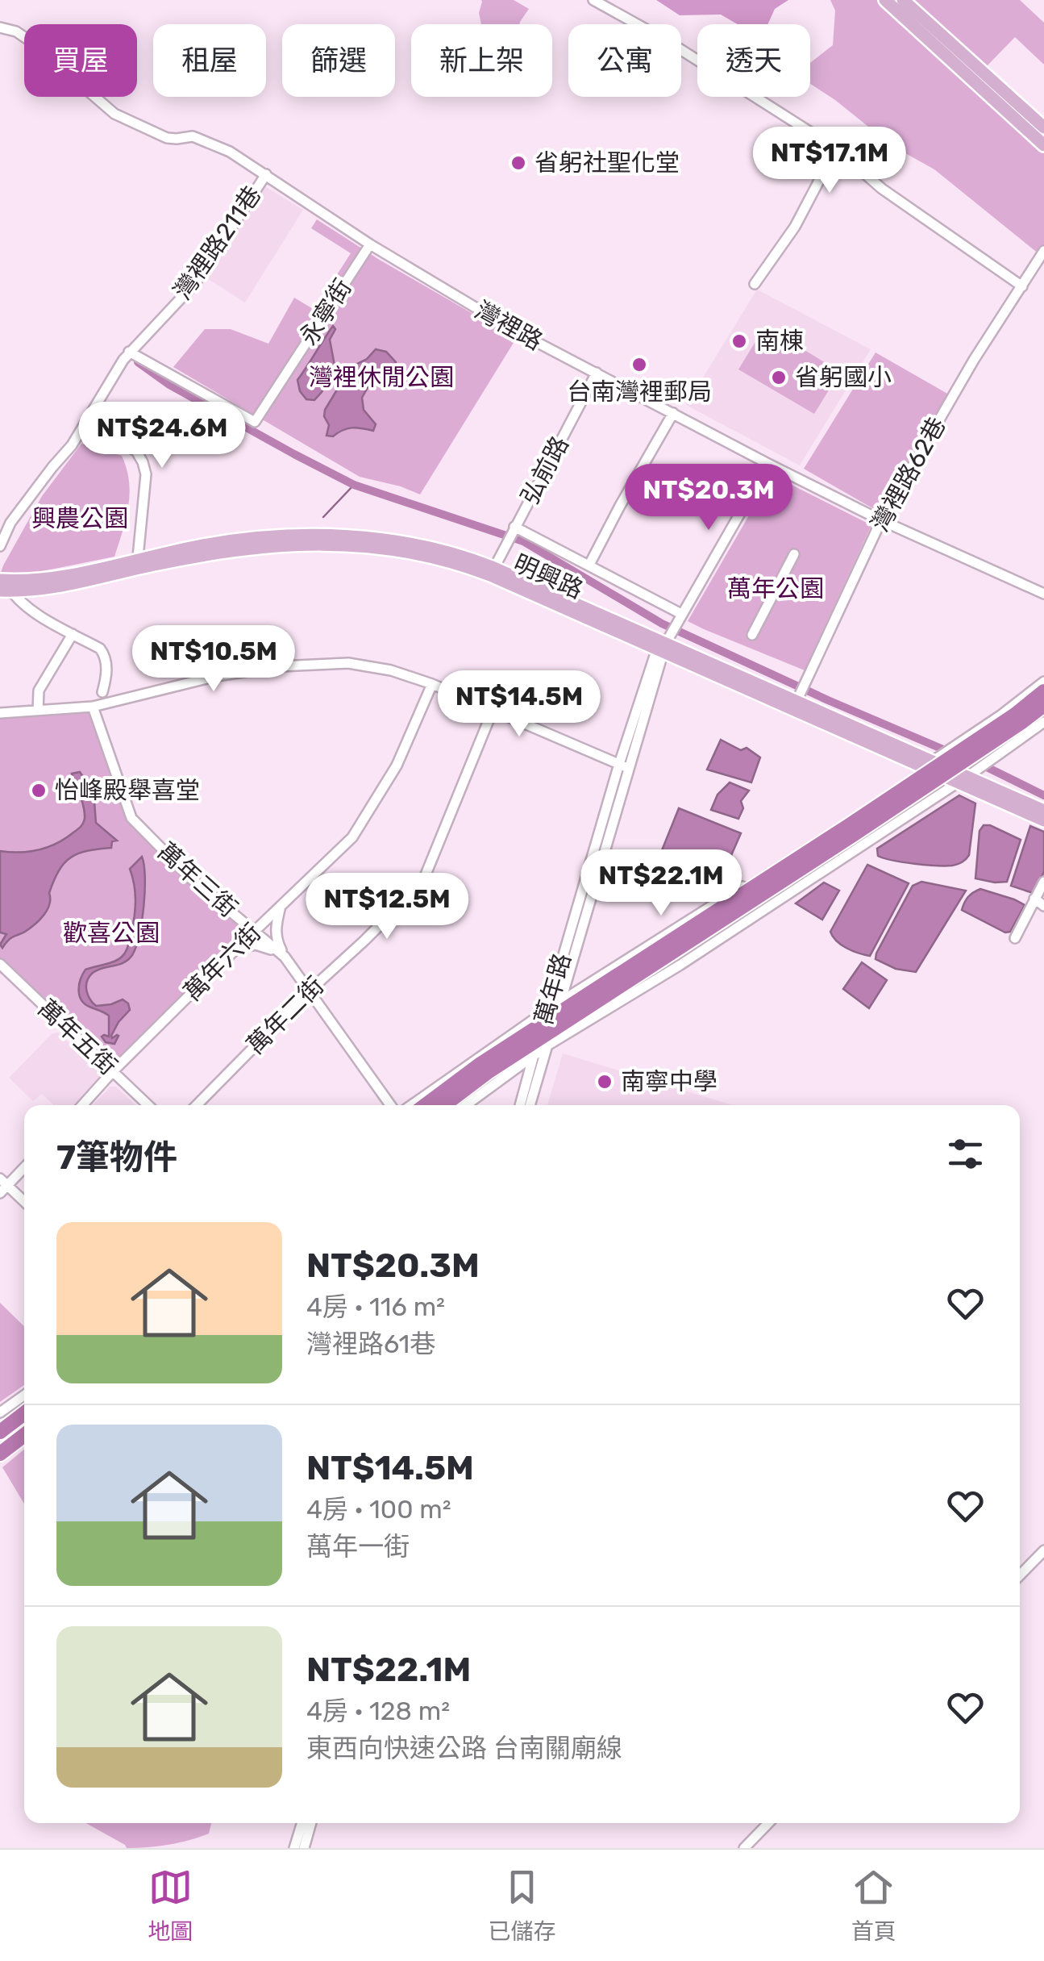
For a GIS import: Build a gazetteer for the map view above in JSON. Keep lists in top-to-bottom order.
{
  "streets": {
    "main road": ["明興路"],
    "street": [
      "灣裡路211巷",
      "永寧街",
      "灣裡路",
      "弘前路",
      "灣裡路62巷",
      "萬年三街",
      "萬年六街",
      "萬年路",
      "萬年二街",
      "萬年五街"
    ]
  },
  "crossings": [
    ["灣裡路211巷", "永寧街"],
    ["灣裡路211巷", "灣裡路"],
    ["永寧街", "灣裡路"],
    ["灣裡路", "弘前路"],
    ["灣裡路", "灣裡路62巷"],
    ["灣裡路", "萬年路"],
    ["弘前路", "明興路"],
    ["灣裡路62巷", "明興路"],
    ["明興路", "萬年路"],
    ["萬年三街", "萬年六街"],
    ["萬年三街", "萬年二街"],
    ["萬年六街", "萬年五街"]
  ],
  "parks": [
    "灣裡休閒公園",
    "興農公園",
    "萬年公園",
    "歡喜公園"
  ],
  "places": [
    "省躬社聖化堂",
    "南棟",
    "台南灣裡郵局",
    "省躬國小",
    "怡峰殿舉喜堂",
    "南寧中學"
  ],
  "page": {
    "chip": [
      "買屋",
      "租屋",
      "篩選",
      "新上架",
      "公寓",
      "透天"
    ],
    "price": [
      "NT$17.1M",
      "NT$24.6M",
      "NT$20.3M",
      "NT$10.5M",
      "NT$14.5M",
      "NT$22.1M",
      "NT$12.5M"
    ],
    "heading": "7筆物件",
    "list": [
      {
        "name": "NT$20.3M",
        "note": "4房 · 116 m² · 灣裡路61巷"
      },
      {
        "name": "NT$14.5M",
        "note": "4房 · 100 m² · 萬年一街"
      },
      {
        "name": "NT$22.1M",
        "note": "4房 · 128 m² · 東西向快速公路 台南關廟線"
      }
    ],
    "tabs": ["地圖", "已儲存", "首頁"]
  }
}
